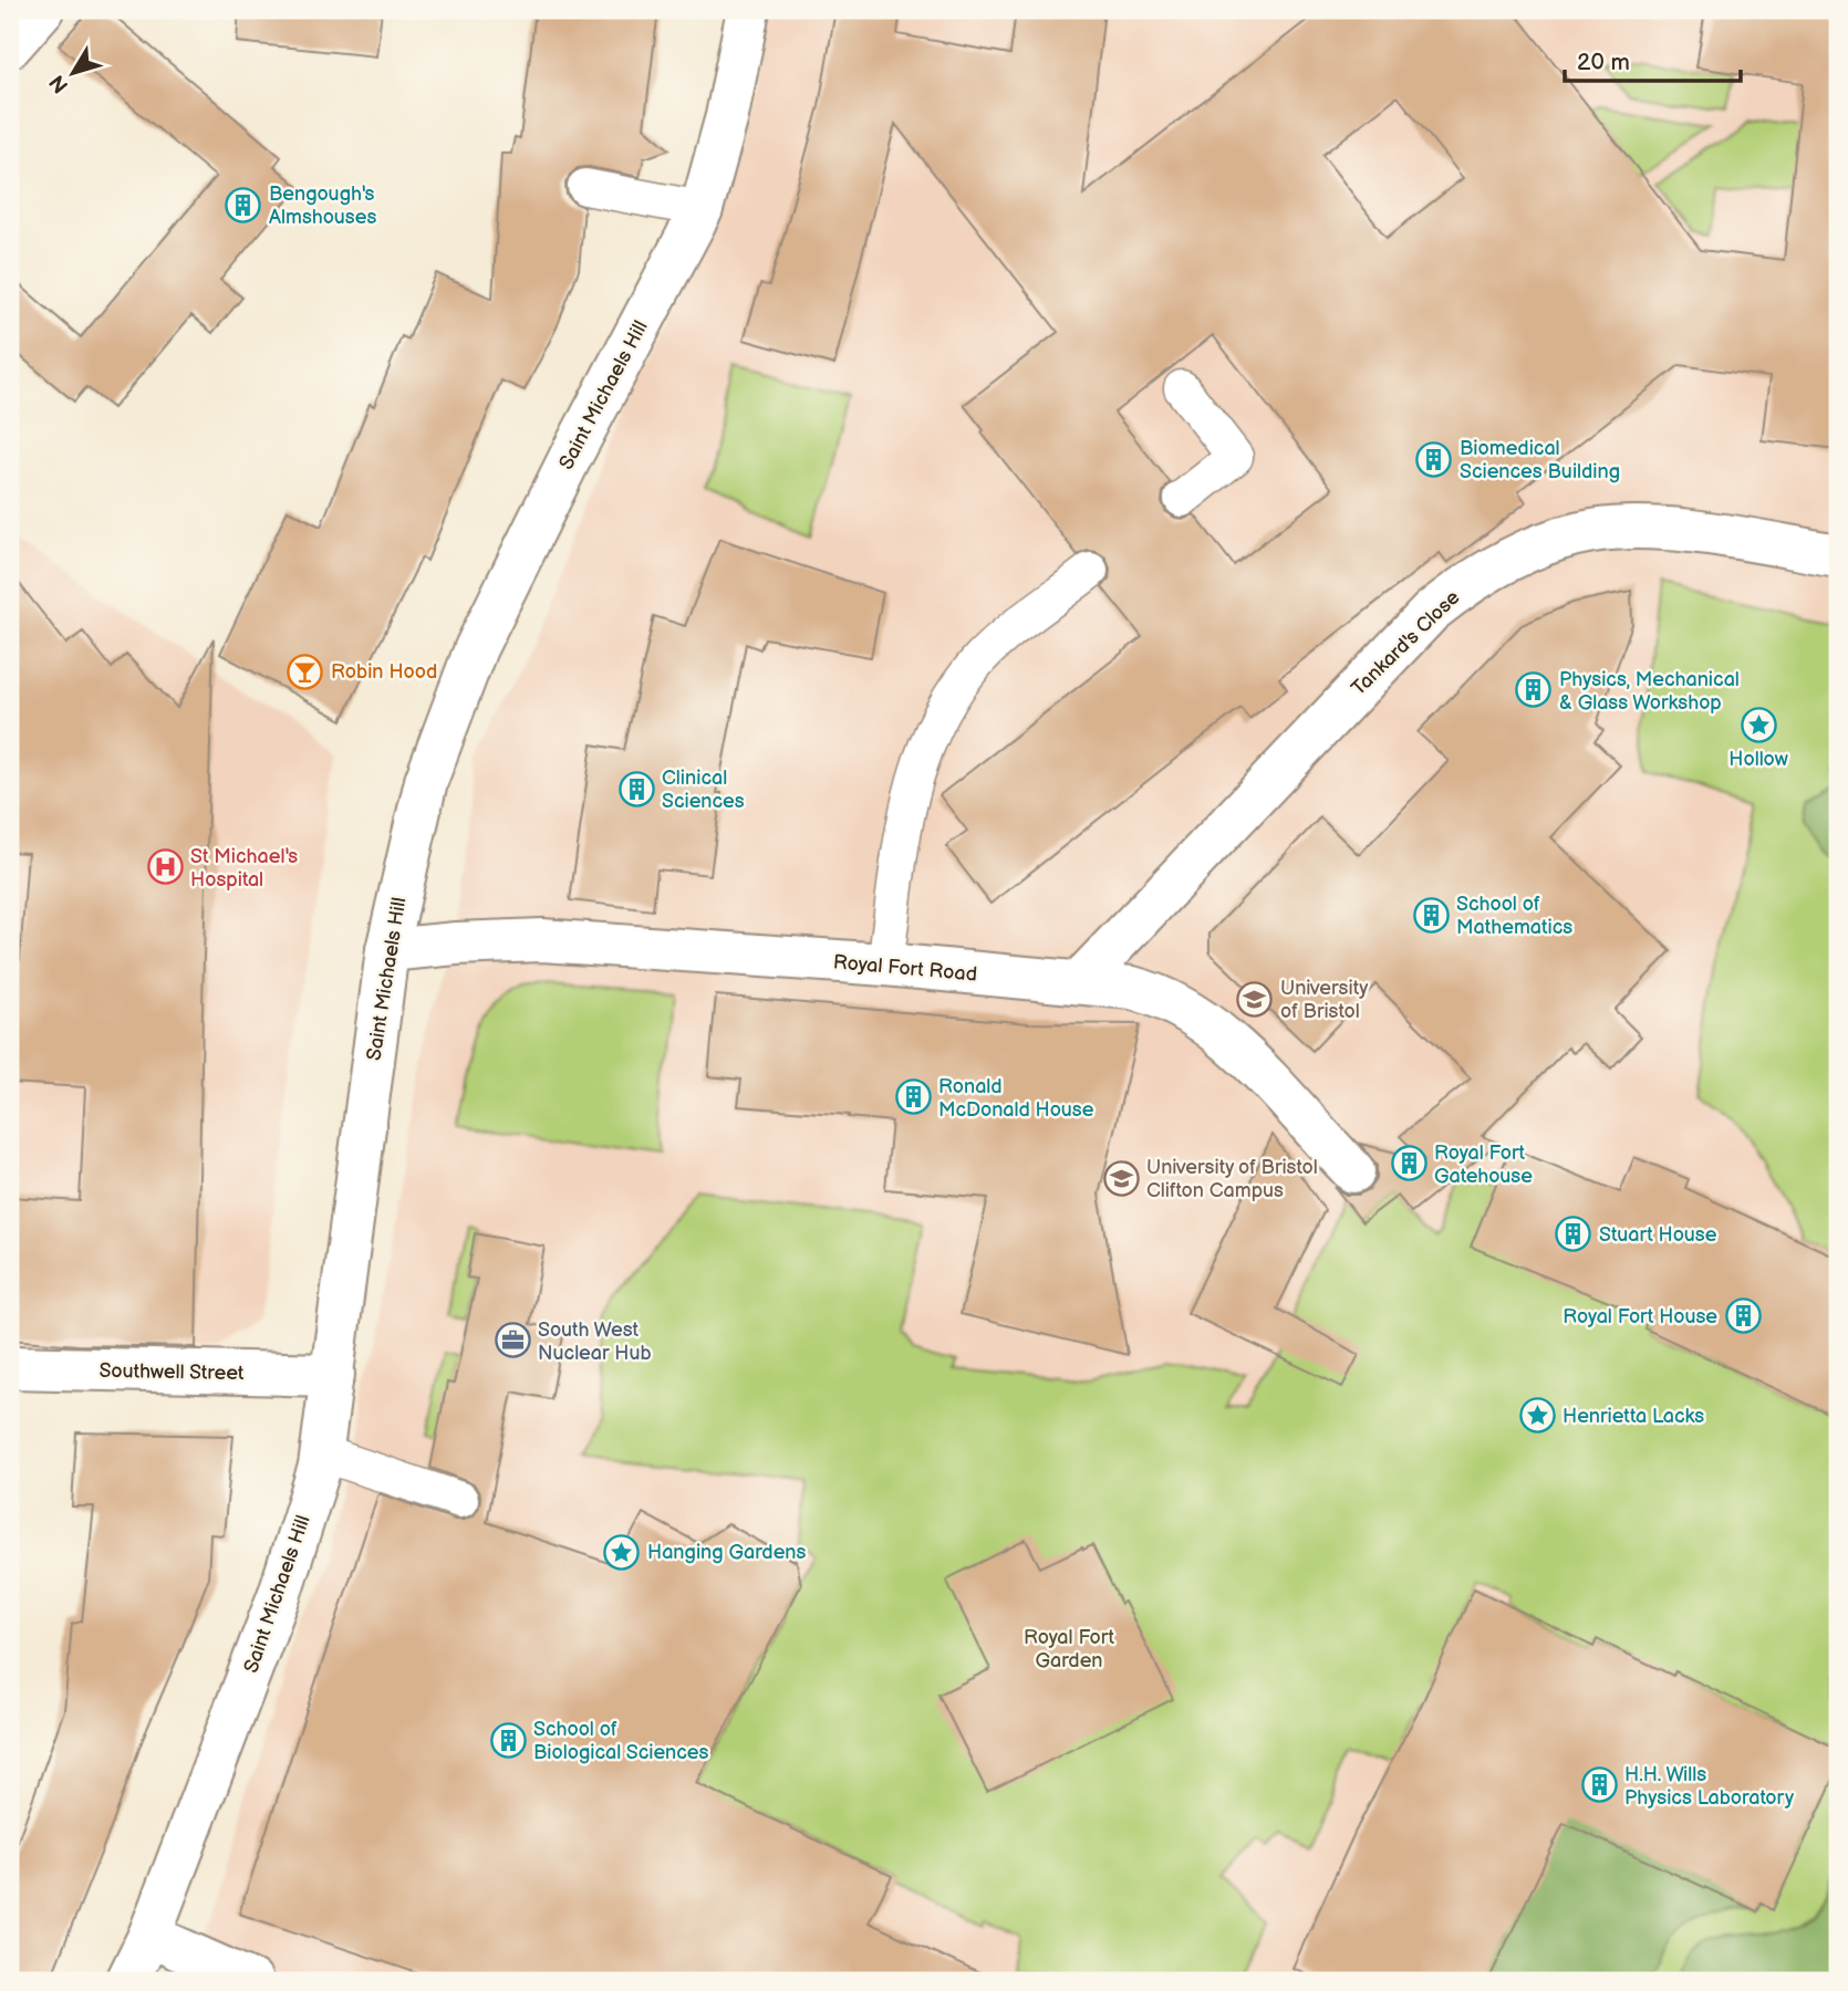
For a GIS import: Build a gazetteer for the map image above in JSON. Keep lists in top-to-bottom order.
{
  "streets": {
    "street": [
      "Saint Michaels Hill",
      "Tankard's Close",
      "Royal Fort Road",
      "Southwell Street"
    ]
  },
  "crossings": [
    ["Saint Michaels Hill", "Royal Fort Road"],
    ["Saint Michaels Hill", "Southwell Street"],
    ["Tankard's Close", "Royal Fort Road"]
  ],
  "parks": ["Royal Fort Garden"],
  "places": {
    "building": [
      "Bengough's Almshouses",
      "Biomedical Sciences Building",
      "Physics, Mechanical & Glass Workshop",
      "Clinical Sciences",
      "School of Mathematics",
      "Ronald McDonald House",
      "Royal Fort Gatehouse",
      "Stuart House",
      "Royal Fort House",
      "School of Biological Sciences",
      "H.H. Wills Physics Laboratory"
    ],
    "bar": ["Robin Hood"],
    "place": ["Hollow", "Henrietta Lacks", "Hanging Gardens"],
    "hospital": ["St Michael's Hospital"],
    "school or university": ["University of Bristol", "University of Bristol Clifton Campus"],
    "office": ["South West Nuclear Hub"]
  },
  "scale_bar": "20 m",
  "north": "bottom left"
}
